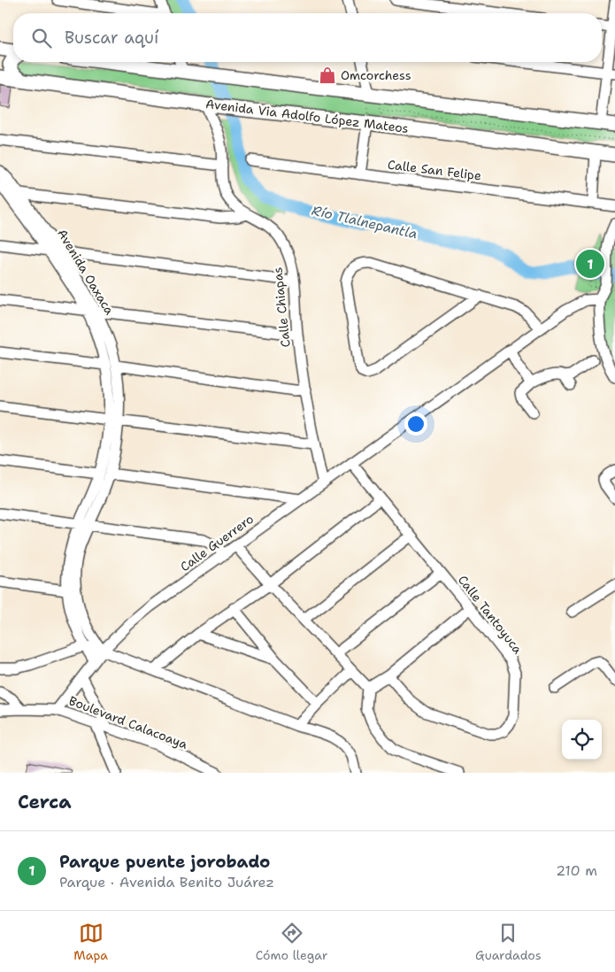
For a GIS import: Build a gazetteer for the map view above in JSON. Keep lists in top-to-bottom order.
{
  "streets": {
    "main road": ["Avenida Via Adolfo López Mateos"],
    "street": [
      "Calle San Felipe",
      "Avenida Oaxaca",
      "Calle Chiapas",
      "Calle Guerrero",
      "Calle Tantoyuca",
      "Boulevard Calacoaya"
    ]
  },
  "crossings": [
    ["Avenida Via Adolfo López Mateos", "Calle Chiapas"],
    ["Avenida Oaxaca", "Calle Guerrero"],
    ["Calle Chiapas", "Calle Guerrero"],
    ["Calle Guerrero", "Calle Tantoyuca"],
    ["Calle Guerrero", "Boulevard Calacoaya"]
  ],
  "water": ["Río Tlalnepantla"],
  "places": {
    "shop": ["Omcorchess"]
  },
  "page": {
    "search": "Buscar aquí",
    "pins": "1",
    "heading": "Cerca",
    "list": [
      {
        "mark": "1",
        "name": "Parque puente jorobado",
        "note": "Parque · Avenida Benito Juárez",
        "value": "210 m"
      }
    ],
    "nav": ["Mapa", "Cómo llegar", "Guardados"]
  }
}
